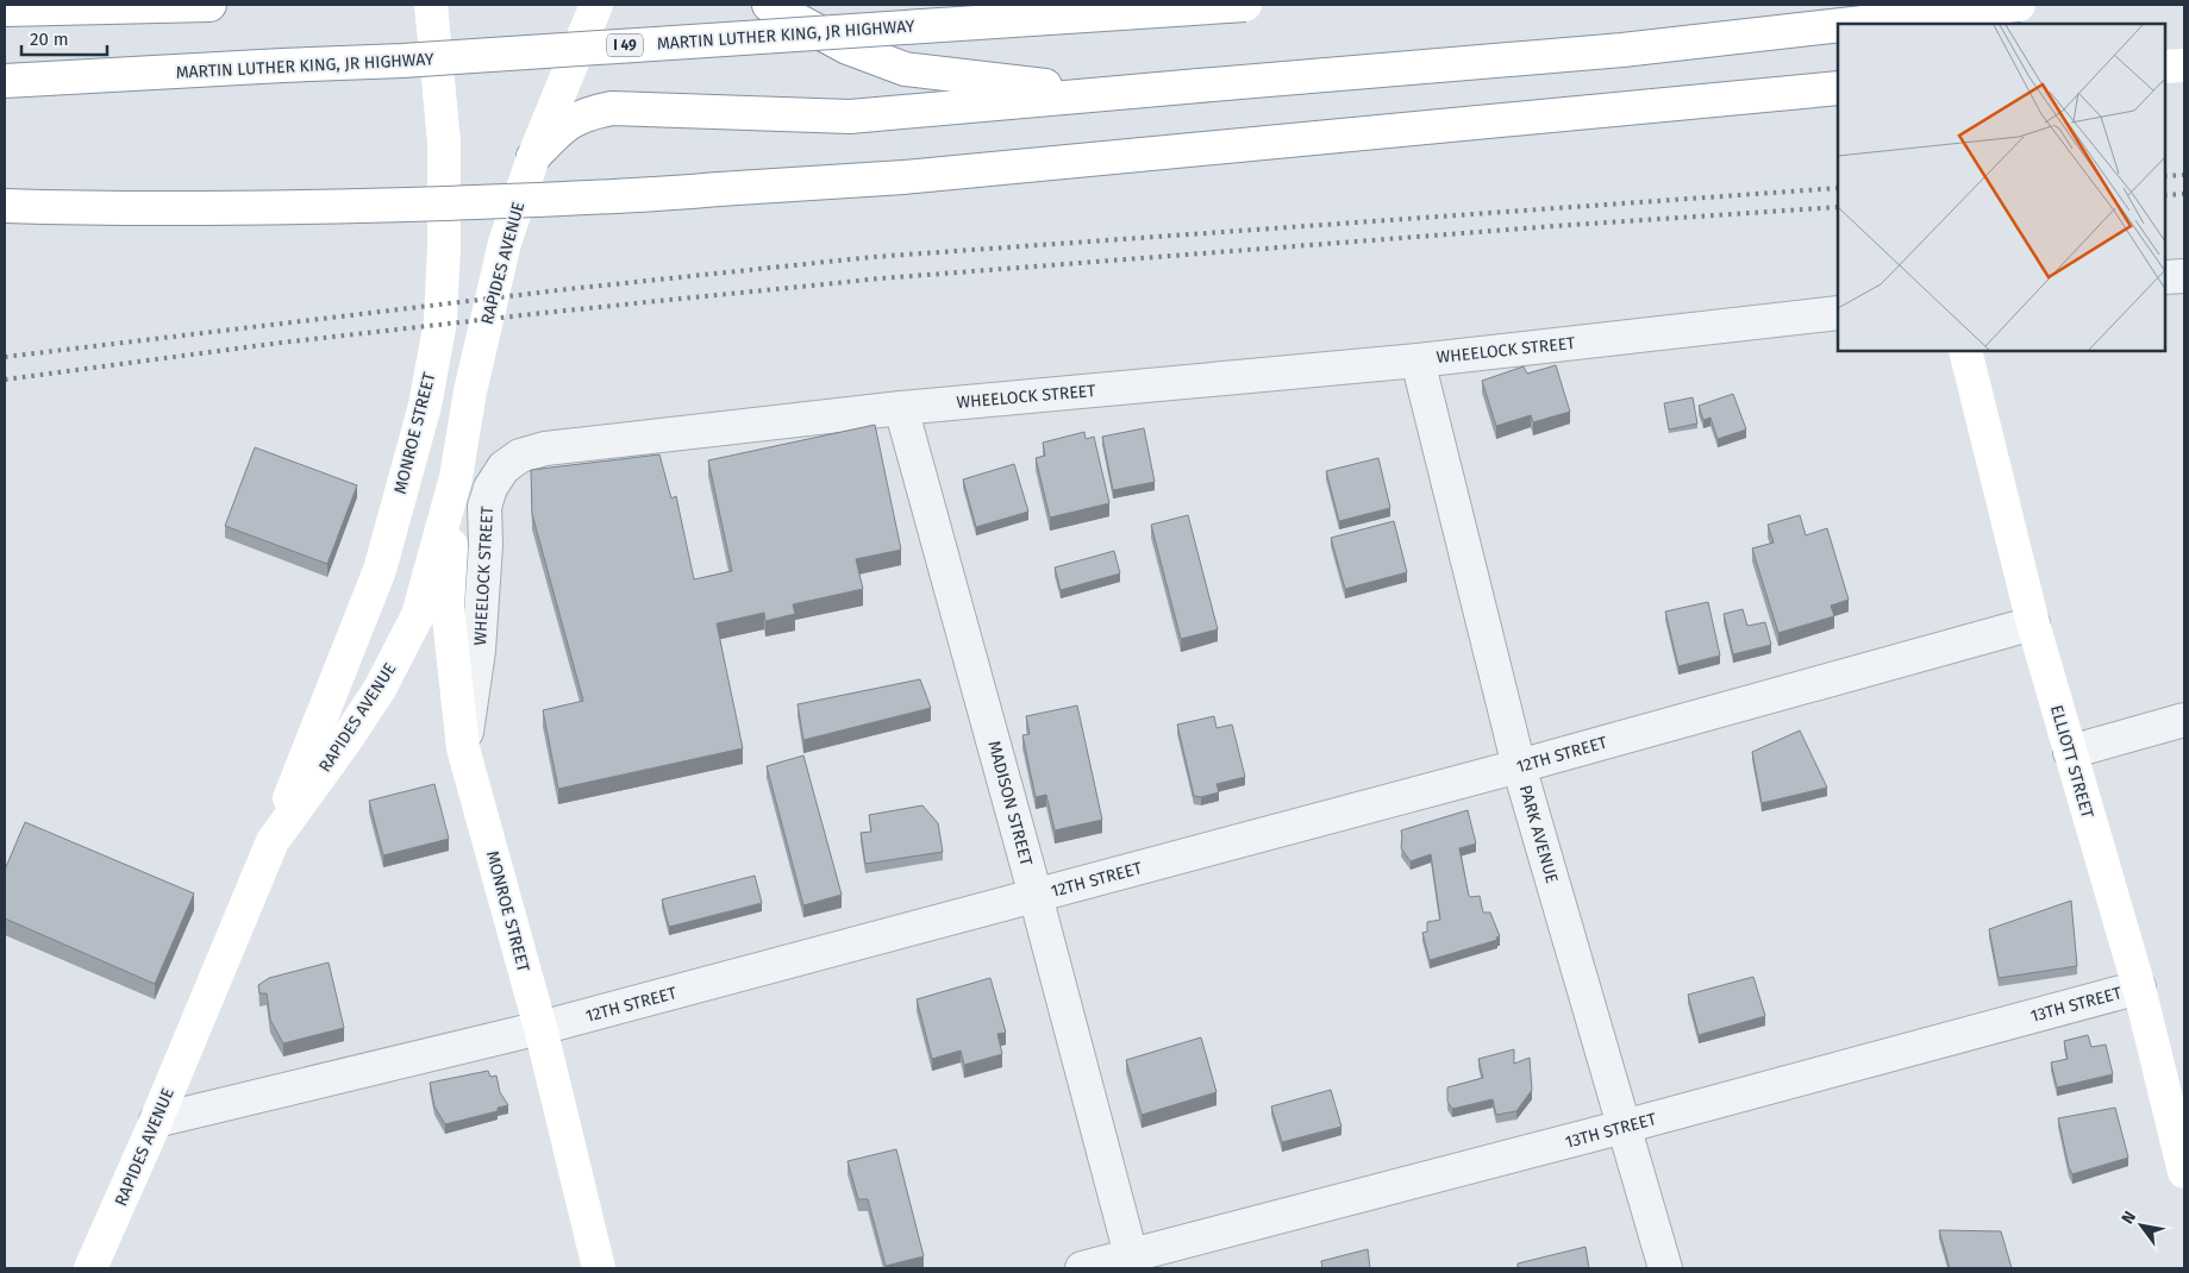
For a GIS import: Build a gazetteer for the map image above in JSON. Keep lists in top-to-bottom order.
{
  "streets": {
    "main road": [
      "MARTIN LUTHER KING, JR HIGHWAY",
      "I 49",
      "RAPIDES AVENUE",
      "MONROE STREET",
      "ELLIOTT STREET"
    ],
    "street": [
      "WHEELOCK STREET",
      "12TH STREET",
      "MADISON STREET",
      "PARK AVENUE",
      "13TH STREET"
    ]
  },
  "crossings": [
    ["RAPIDES AVENUE", "MONROE STREET"],
    ["RAPIDES AVENUE", "12TH STREET"],
    ["WHEELOCK STREET", "MONROE STREET"],
    ["WHEELOCK STREET", "MADISON STREET"],
    ["WHEELOCK STREET", "PARK AVENUE"],
    ["MONROE STREET", "12TH STREET"],
    ["12TH STREET", "ELLIOTT STREET"],
    ["12TH STREET", "MADISON STREET"],
    ["12TH STREET", "PARK AVENUE"],
    ["ELLIOTT STREET", "13TH STREET"],
    ["MADISON STREET", "13TH STREET"],
    ["PARK AVENUE", "13TH STREET"]
  ],
  "scale_bar": "20 m",
  "north": "top left"
}
